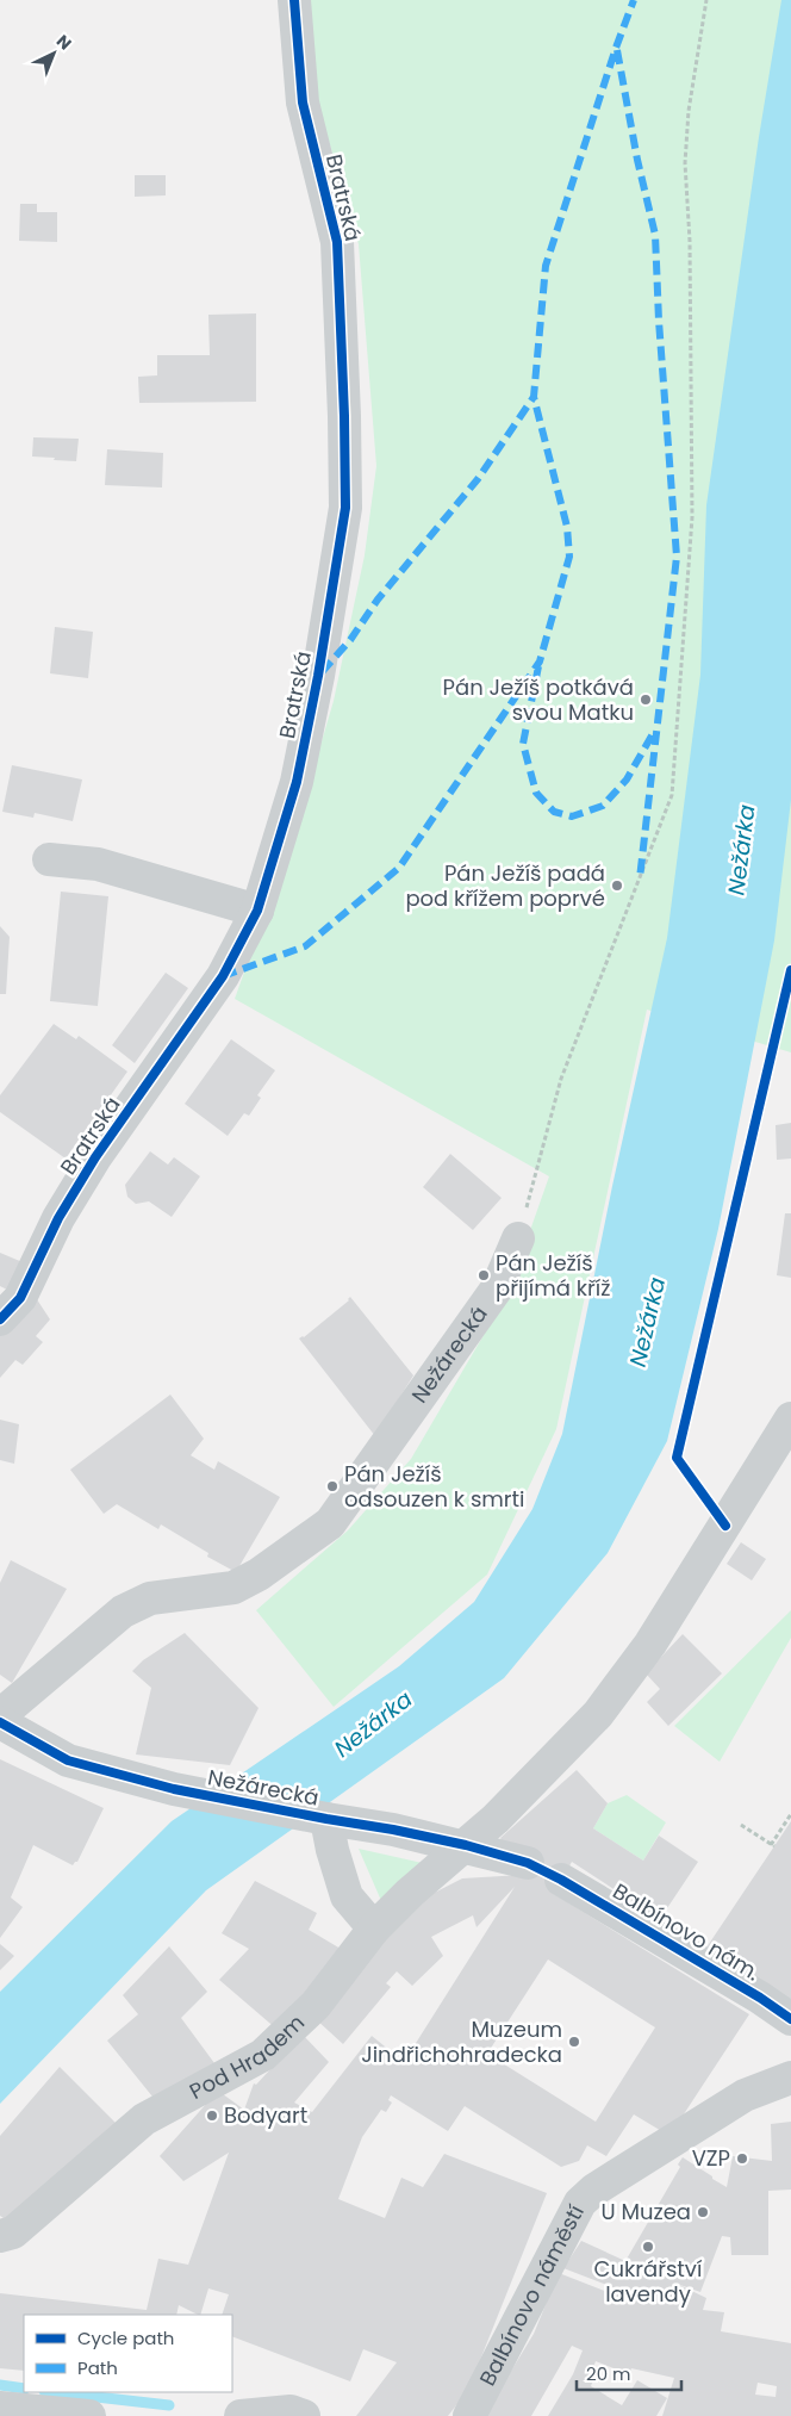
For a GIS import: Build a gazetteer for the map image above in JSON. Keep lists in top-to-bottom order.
{
  "streets": {
    "street": [
      "Bratrská",
      "Nežárecká",
      "Balbínovo nám.",
      "Pod Hradem",
      "Balbínovo náměstí"
    ]
  },
  "crossings": [
    ["Nežárecká", "Pod Hradem"]
  ],
  "water": ["Nežárka"],
  "places": [
    "Pán Ježíš potkává svou Matku",
    "Pán Ježíš padá pod křížem poprvé",
    "Pán Ježíš přijímá kříž",
    "Pán Ježíš odsouzen k smrti",
    "Muzeum Jindřichohradecka",
    "Bodyart",
    "VZP",
    "U Muzea",
    "Cukrářství lavendy"
  ],
  "legend": ["Cycle path", "Path"],
  "scale_bar": "20 m",
  "north": "top right"
}
